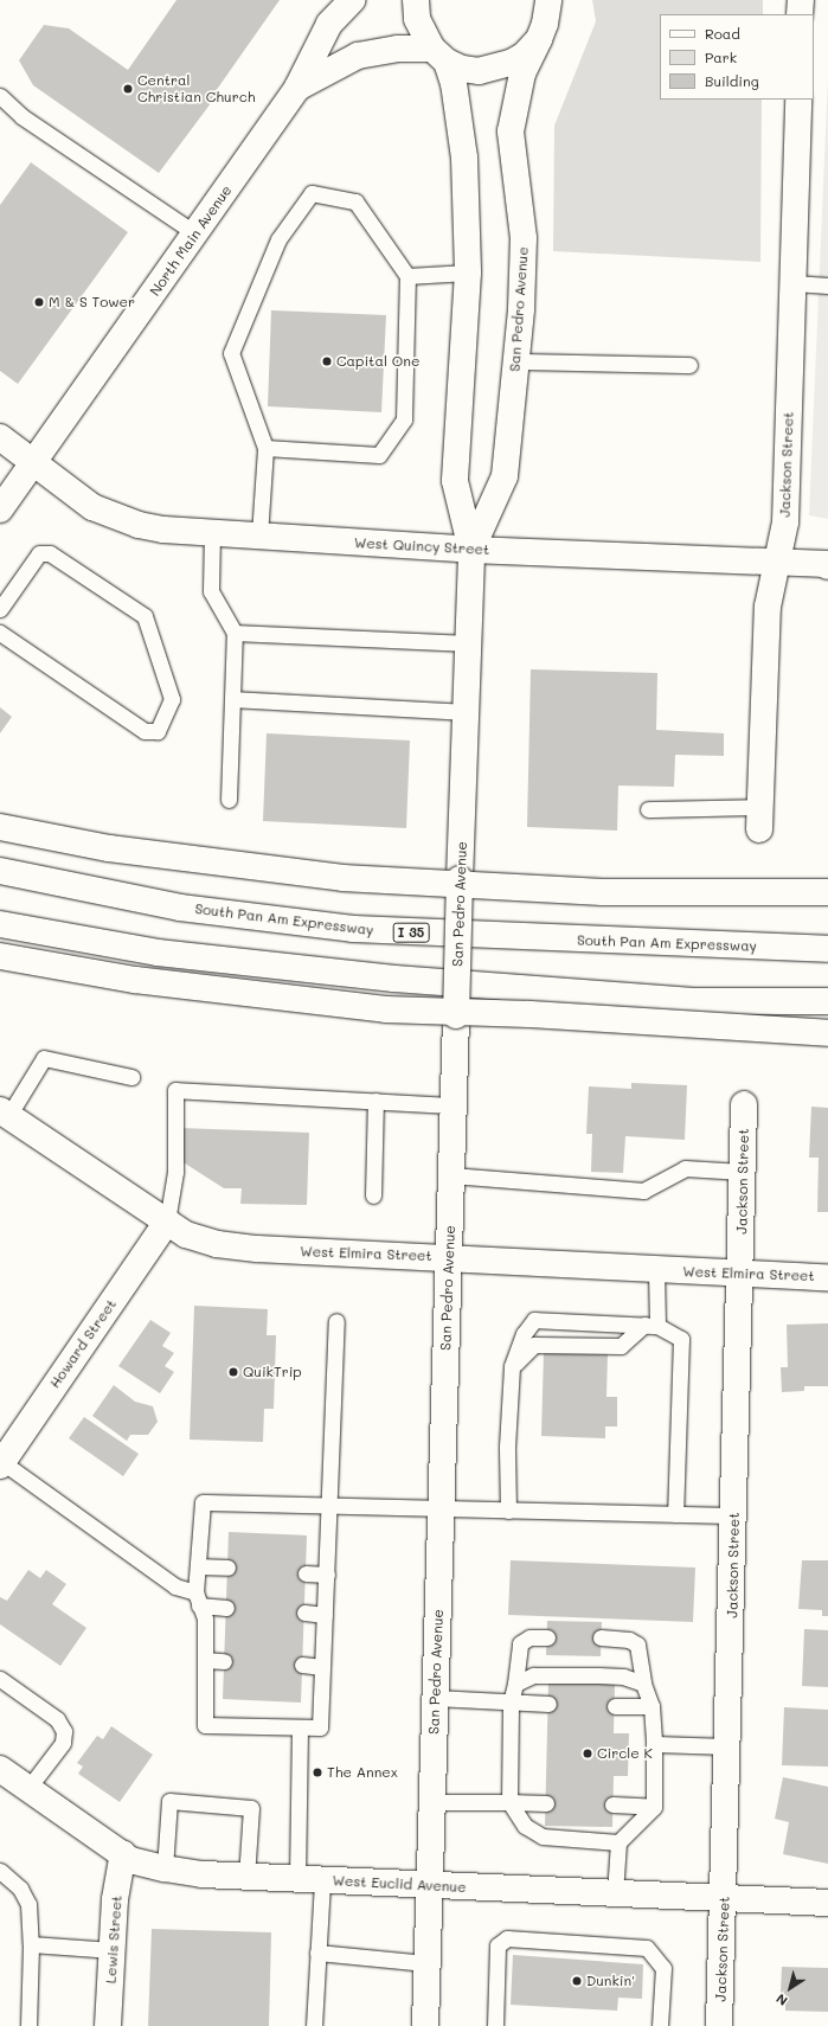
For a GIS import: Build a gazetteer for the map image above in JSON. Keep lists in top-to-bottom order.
{
  "streets": {
    "main road": [
      "North Main Avenue",
      "San Pedro Avenue",
      "Jackson Street",
      "West Quincy Street",
      "South Pan Am Expressway",
      "I 35",
      "West Elmira Street",
      "Howard Street",
      "West Euclid Avenue",
      "Lewis Street"
    ]
  },
  "crossings": [
    ["North Main Avenue", "San Pedro Avenue"],
    ["North Main Avenue", "West Quincy Street"],
    ["San Pedro Avenue", "West Quincy Street"],
    ["San Pedro Avenue", "West Elmira Street"],
    ["San Pedro Avenue", "West Euclid Avenue"],
    ["Jackson Street", "West Quincy Street"],
    ["Jackson Street", "West Elmira Street"],
    ["Jackson Street", "West Euclid Avenue"],
    ["West Elmira Street", "Howard Street"],
    ["West Euclid Avenue", "Lewis Street"]
  ],
  "places": [
    "Central Christian Church",
    "M & S Tower",
    "Capital One",
    "QuikTrip",
    "Circle K",
    "The Annex",
    "Dunkin'"
  ],
  "legend": ["Road", "Park", "Building"],
  "north": "bottom left"
}
